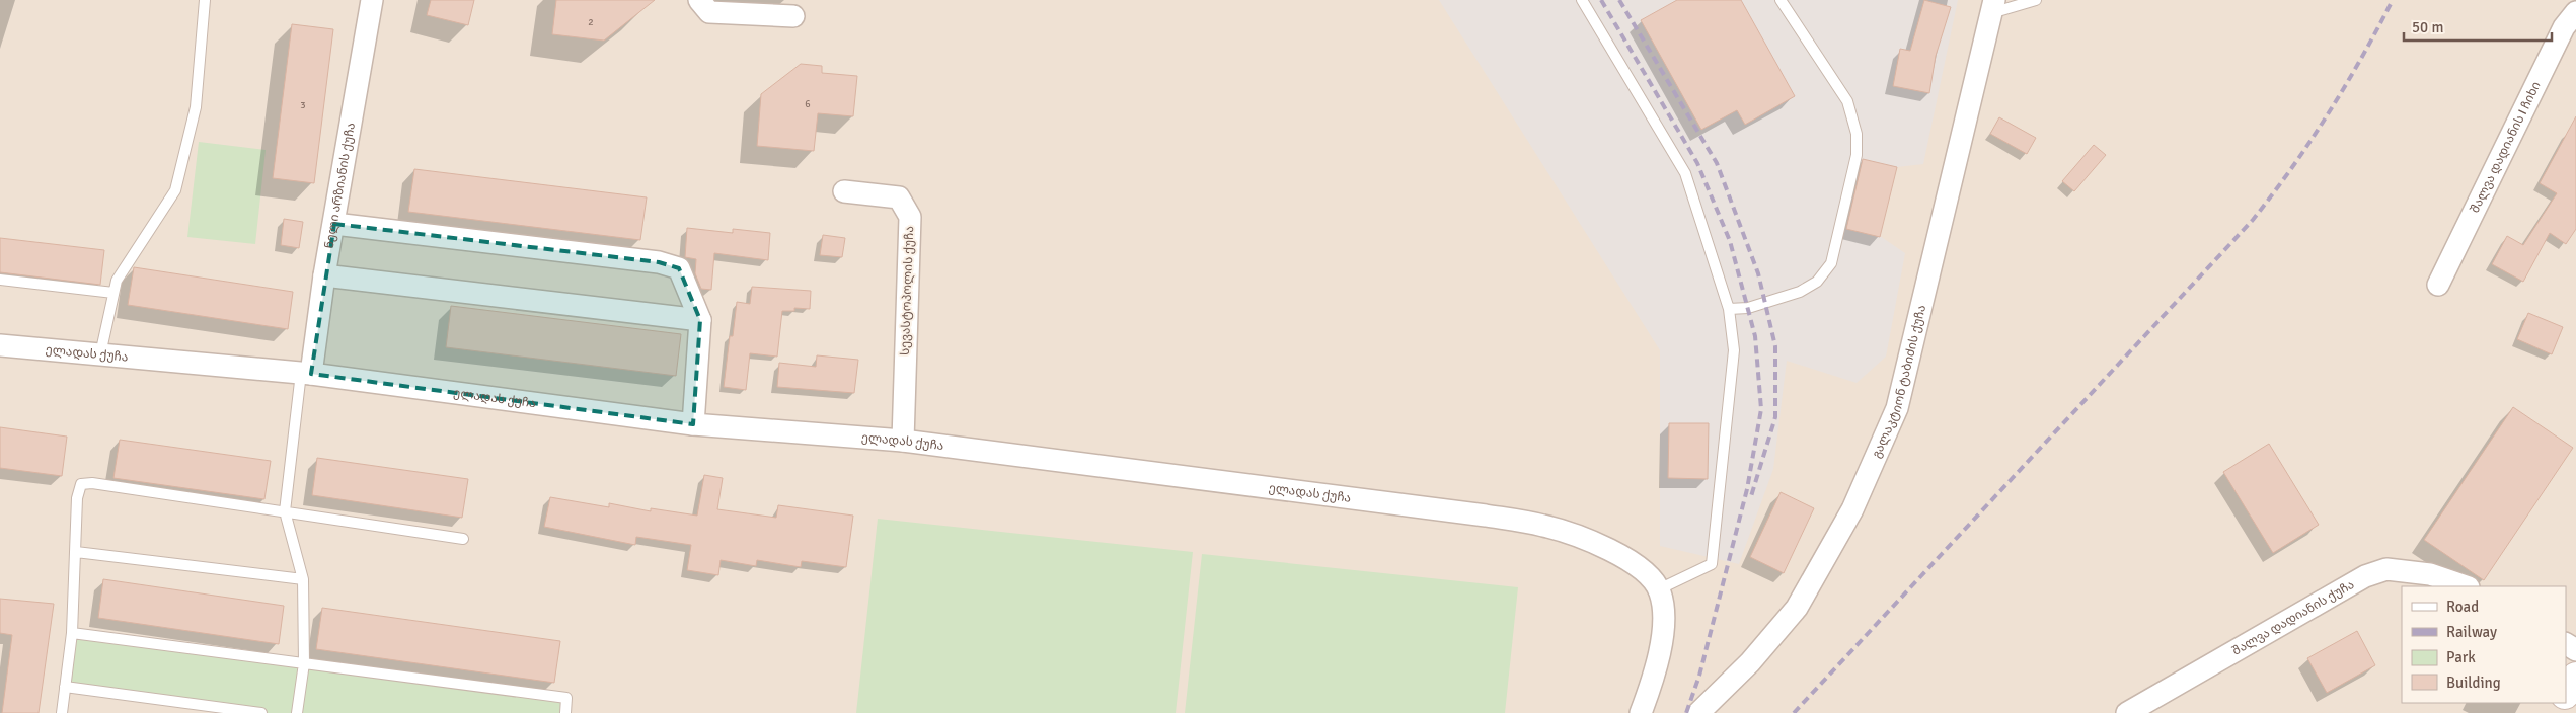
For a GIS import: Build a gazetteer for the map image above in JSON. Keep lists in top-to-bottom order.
{
  "streets": {
    "street": [
      "შალვა დადიანის I ჩიხი",
      "ნელი არზიანის ქუჩა",
      "სევასტოპოლის ქუჩა",
      "ელადას ქუჩა",
      "გალაკტიონ ტაბიძის ქუჩა",
      "შალვა დადიანის ქუჩა"
    ]
  },
  "crossings": [
    ["ნელი არზიანის ქუჩა", "ელადას ქუჩა"],
    ["სევასტოპოლის ქუჩა", "ელადას ქუჩა"]
  ],
  "house_numbers": ["2", "6", "3"],
  "legend": [
    "Road",
    "Railway",
    "Park",
    "Building"
  ],
  "scale_bar": "50 m"
}
